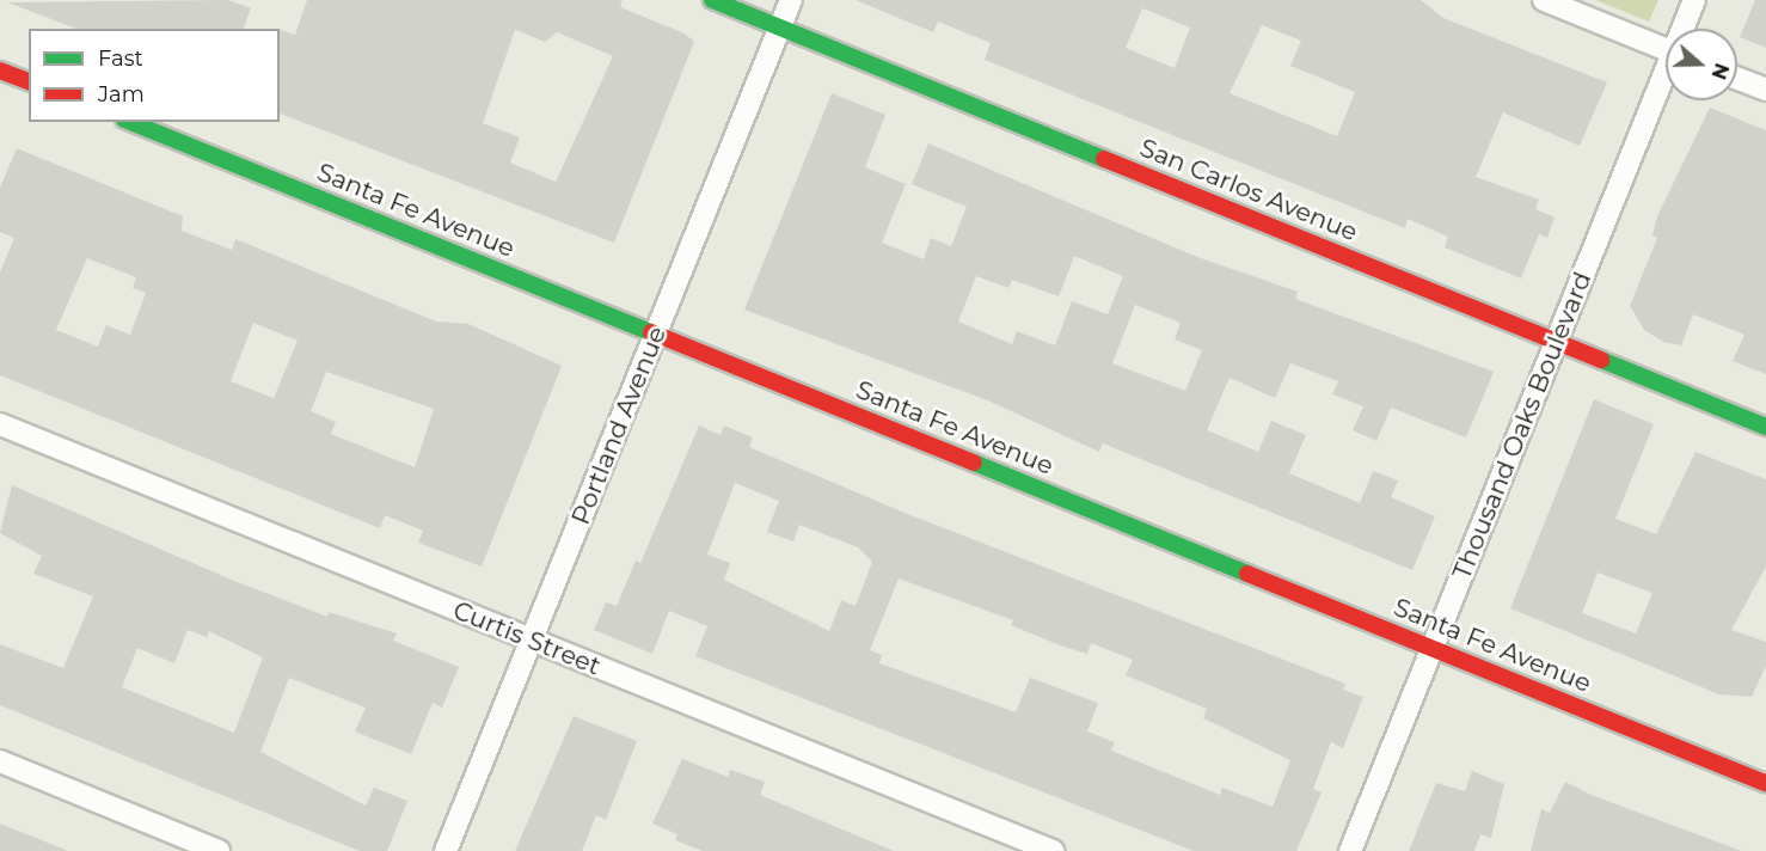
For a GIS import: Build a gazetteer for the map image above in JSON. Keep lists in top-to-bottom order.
{
  "streets": {
    "street": [
      "San Carlos Avenue",
      "Santa Fe Avenue",
      "Portland Avenue",
      "Thousand Oaks Boulevard",
      "Curtis Street"
    ]
  },
  "crossings": [
    ["San Carlos Avenue", "Portland Avenue"],
    ["San Carlos Avenue", "Thousand Oaks Boulevard"],
    ["Santa Fe Avenue", "Portland Avenue"],
    ["Santa Fe Avenue", "Thousand Oaks Boulevard"],
    ["Portland Avenue", "Curtis Street"]
  ],
  "legend": ["Fast", "Jam"],
  "north": "right"
}
